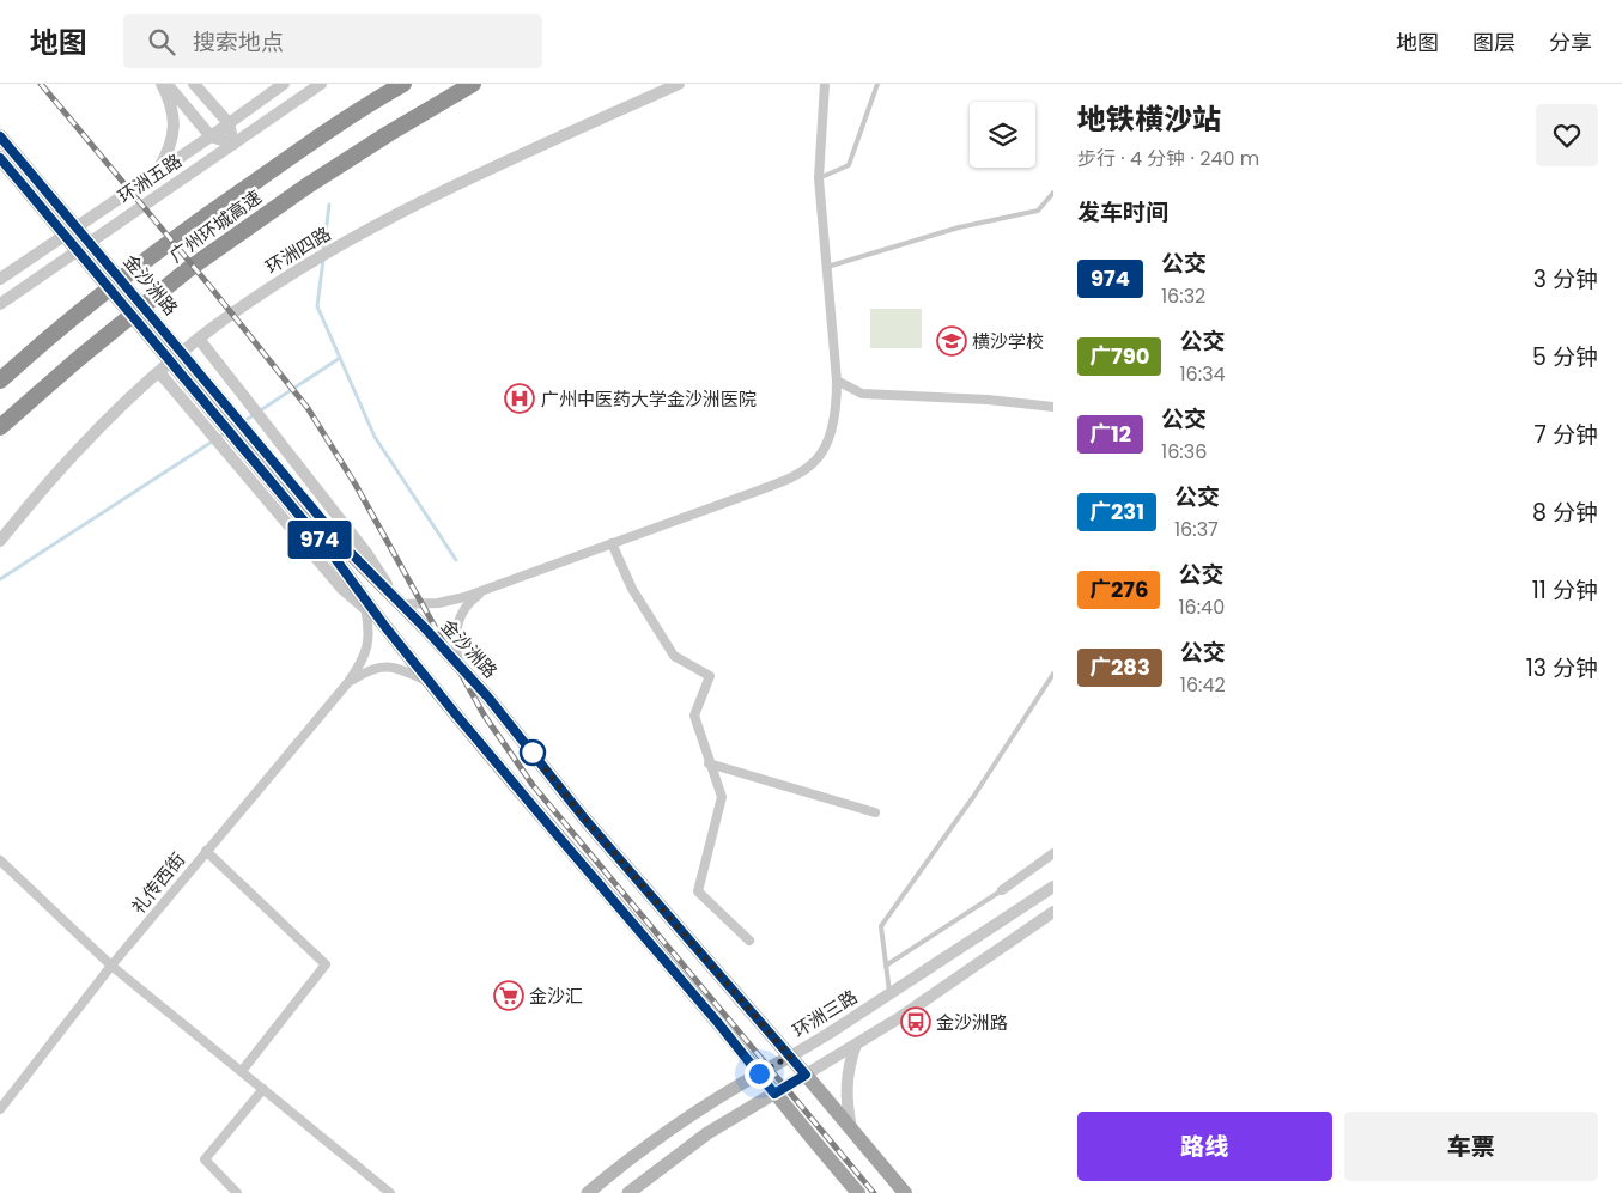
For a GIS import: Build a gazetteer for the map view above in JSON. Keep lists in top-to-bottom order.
{
  "streets": {
    "highway": ["广州环城高速"],
    "main road": ["金沙洲路", "环洲三路"],
    "street": ["环洲五路", "环洲四路", "礼传西街"]
  },
  "crossings": [
    ["金沙洲路", "环洲三路"]
  ],
  "places": {
    "school or university": ["横沙学校"],
    "hospital": ["广州中医药大学金沙洲医院"],
    "supermarket": ["金沙汇"],
    "bus stop": ["金沙洲路"]
  },
  "lines": ["bus line 974"],
  "page": {
    "header": "地图",
    "search": "搜索地点",
    "nav": ["地图", "图层", "分享"],
    "on_map": "974",
    "heading": [
      ["地铁横沙站", "步行 · 4 分钟 · 240 m"],
      "发车时间"
    ],
    "list": [
      {
        "mark": "974",
        "name": "公交",
        "note": "16:32",
        "value": "3 分钟"
      },
      {
        "mark": "广790",
        "name": "公交",
        "note": "16:34",
        "value": "5 分钟"
      },
      {
        "mark": "广12",
        "name": "公交",
        "note": "16:36",
        "value": "7 分钟"
      },
      {
        "mark": "广231",
        "name": "公交",
        "note": "16:37",
        "value": "8 分钟"
      },
      {
        "mark": "广276",
        "name": "公交",
        "note": "16:40",
        "value": "11 分钟"
      },
      {
        "mark": "广283",
        "name": "公交",
        "note": "16:42",
        "value": "13 分钟"
      }
    ],
    "buttons": ["路线", "车票"]
  }
}
